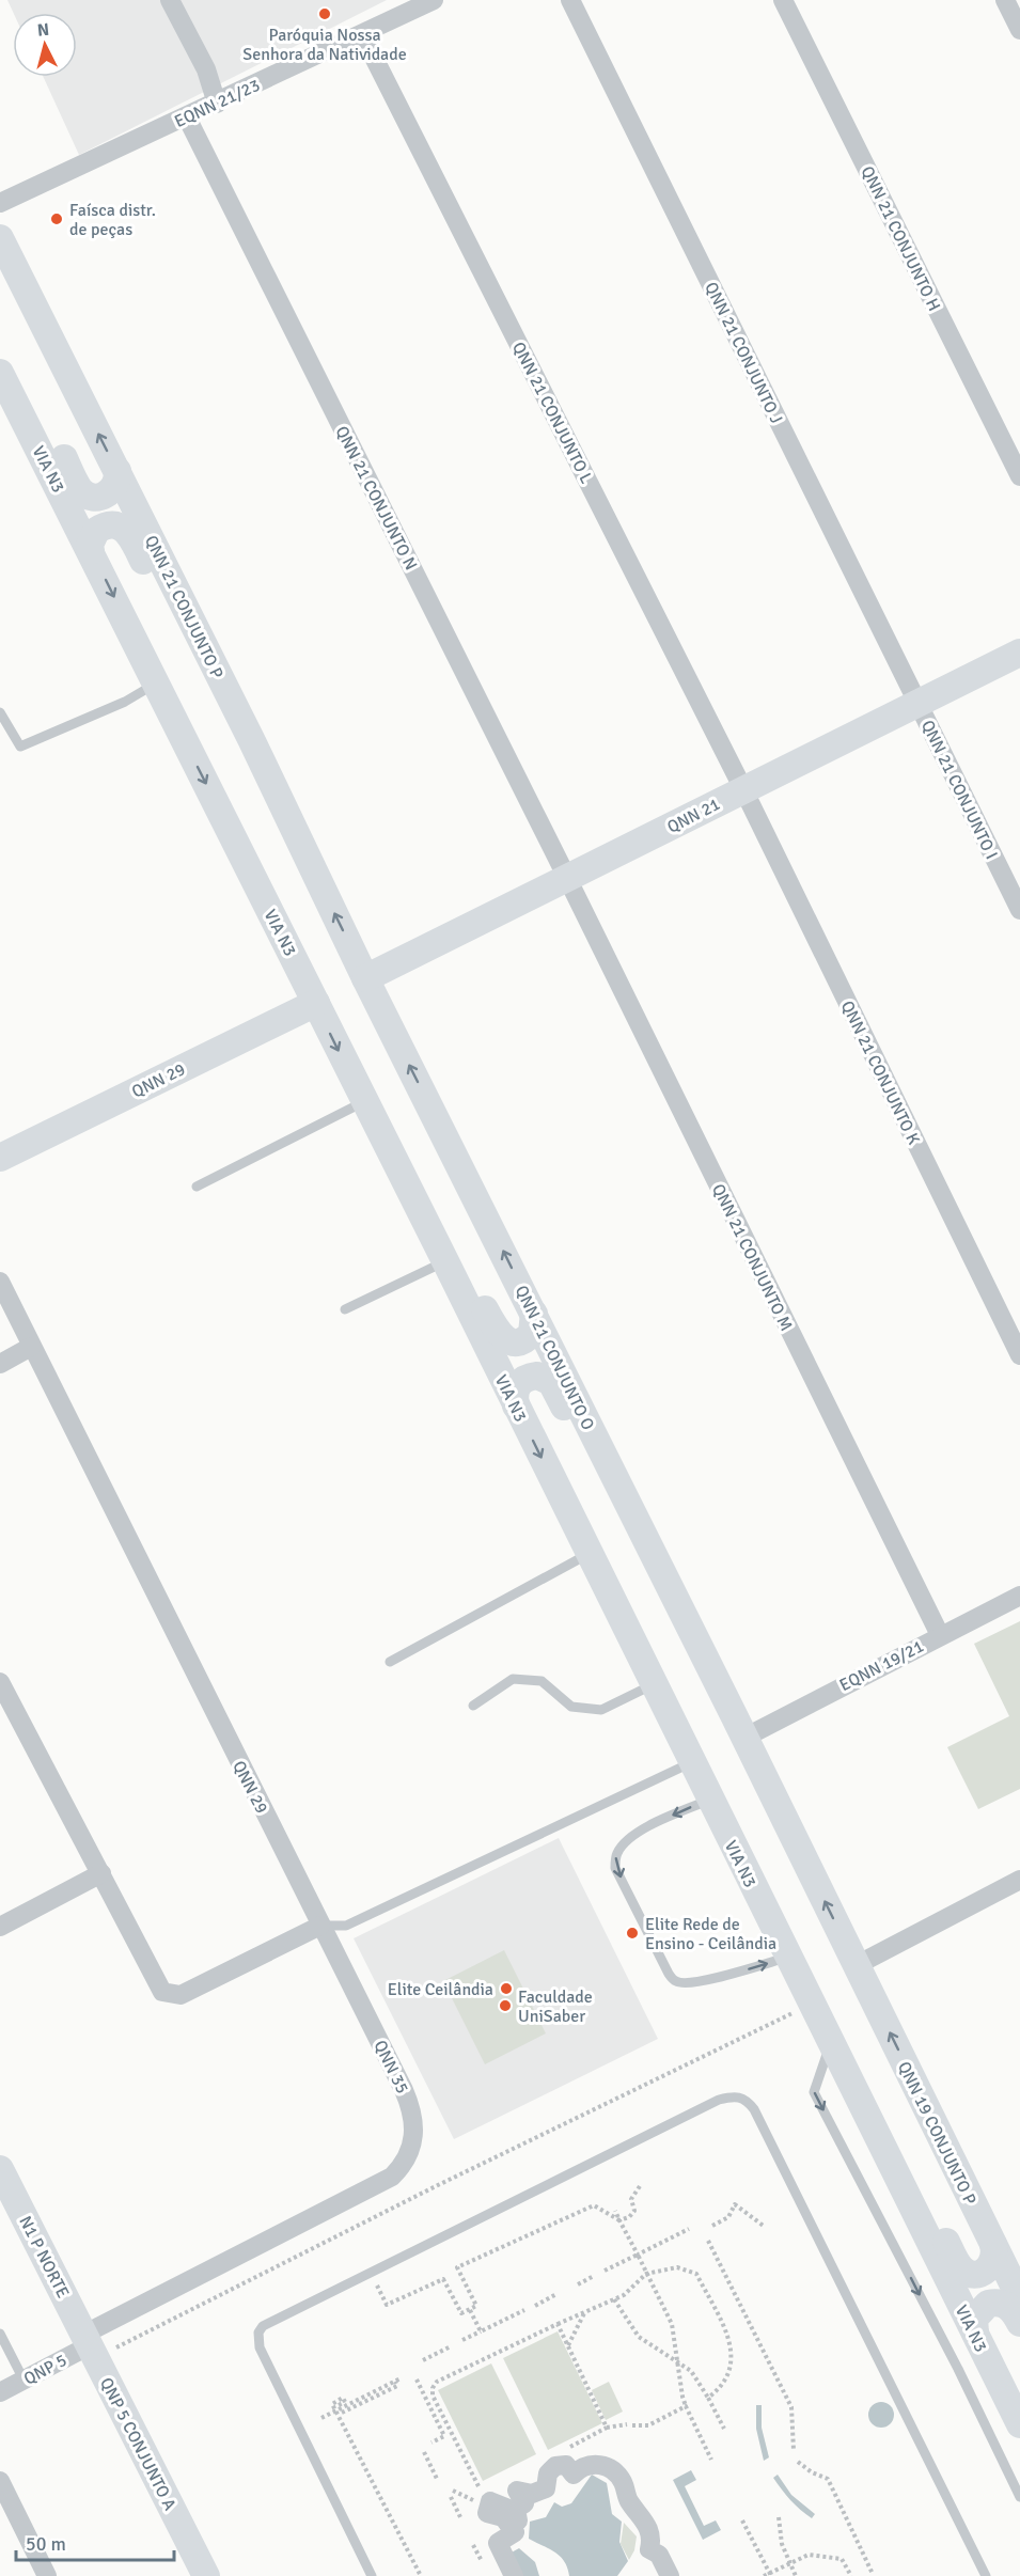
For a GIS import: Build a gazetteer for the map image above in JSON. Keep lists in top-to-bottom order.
{
  "streets": {
    "main road": [
      "VIA N3",
      "QNN 21 CONJUNTO P",
      "QNN 21",
      "QNN 29",
      "QNN 21 CONJUNTO O",
      "QNN 19 CONJUNTO P",
      "N1 P NORTE",
      "QNP 5 CONJUNTO A"
    ],
    "street": [
      "EQNN 21/23",
      "QNN 21 CONJUNTO H",
      "QNN 21 CONJUNTO J",
      "QNN 21 CONJUNTO L",
      "QNN 21 CONJUNTO N",
      "QNN 21 CONJUNTO I",
      "QNN 21 CONJUNTO K",
      "QNN 21 CONJUNTO M",
      "EQNN 19/21",
      "QNN 35",
      "QNP 5"
    ]
  },
  "crossings": [
    ["EQNN 21/23", "QNN 21 CONJUNTO L"],
    ["EQNN 21/23", "QNN 21 CONJUNTO N"],
    ["QNN 21 CONJUNTO J", "QNN 21 CONJUNTO I"],
    ["QNN 21 CONJUNTO J", "QNN 21"],
    ["QNN 21 CONJUNTO L", "QNN 21"],
    ["QNN 21 CONJUNTO L", "QNN 21 CONJUNTO K"],
    ["VIA N3", "QNN 29"],
    ["QNN 21 CONJUNTO N", "QNN 21"],
    ["QNN 21 CONJUNTO N", "QNN 21 CONJUNTO M"],
    ["QNN 21 CONJUNTO P", "QNN 21"],
    ["QNN 21 CONJUNTO P", "QNN 21 CONJUNTO O"],
    ["QNN 21 CONJUNTO I", "QNN 21"],
    ["QNN 21", "QNN 21 CONJUNTO K"],
    ["QNN 21", "QNN 21 CONJUNTO M"],
    ["QNN 21", "QNN 21 CONJUNTO O"],
    ["QNN 29", "QNN 35"],
    ["QNN 21 CONJUNTO M", "EQNN 19/21"],
    ["QNN 21 CONJUNTO O", "EQNN 19/21"],
    ["QNN 35", "N1 P NORTE"],
    ["QNN 35", "QNP 5"],
    ["QNN 35", "QNP 5 CONJUNTO A"],
    ["N1 P NORTE", "QNP 5"],
    ["N1 P NORTE", "QNP 5 CONJUNTO A"],
    ["QNP 5", "QNP 5 CONJUNTO A"]
  ],
  "one_way": ["QNN 21 CONJUNTO P", "QNN 21 CONJUNTO O", "QNN 19 CONJUNTO P"],
  "places": [
    "Paróquia Nossa Senhora da Natividade",
    "Faísca distr. de peças",
    "Elite Rede de Ensino - Ceilândia",
    "Elite Ceilândia",
    "Faculdade UniSaber"
  ],
  "scale_bar": "50 m",
  "north": "top"
}
